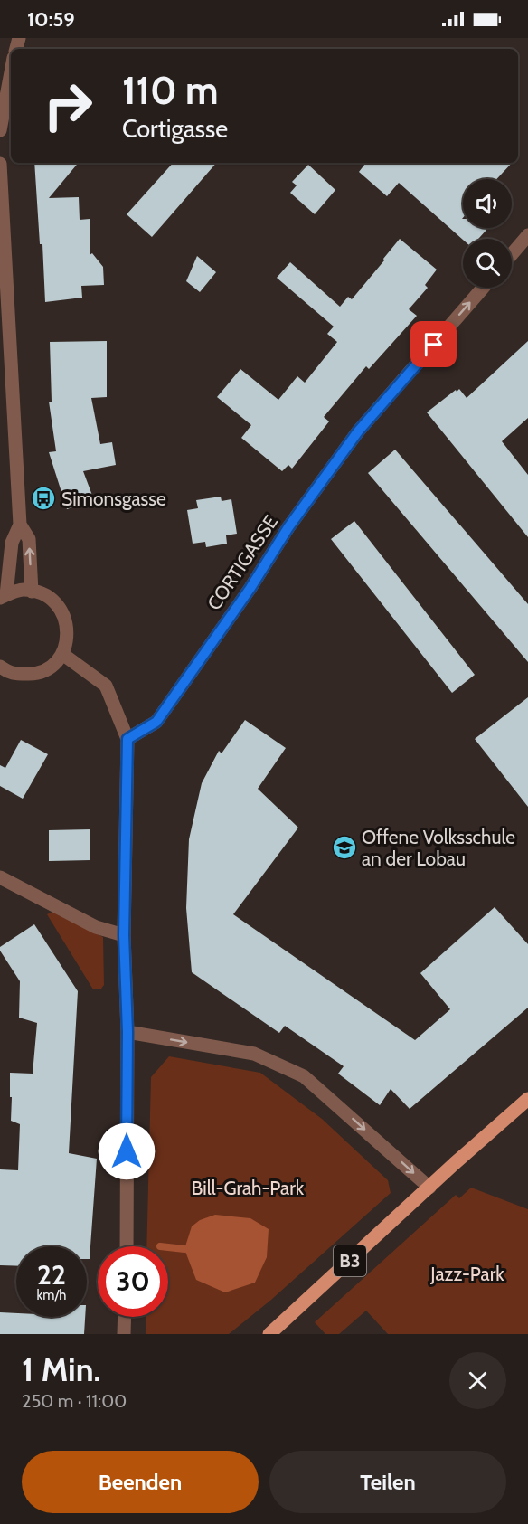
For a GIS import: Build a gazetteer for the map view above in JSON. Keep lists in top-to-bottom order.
{
  "streets": {
    "main road": ["B3"],
    "street": ["CORTIGASSE"]
  },
  "one_way": ["CORTIGASSE"],
  "parks": ["Bill-Grah-Park", "Jazz-Park"],
  "places": {
    "bus stop": ["Simonsgasse"],
    "school or university": ["Offene Volksschule an der Lobau"]
  },
  "page": {
    "status": "10:59",
    "turn": ["110 m", "Cortigasse"],
    "speed": "22 km/h",
    "limit": "30",
    "heading": ["1 Min.", "250 m · 11:00"],
    "buttons": ["Beenden", "Teilen"]
  }
}
